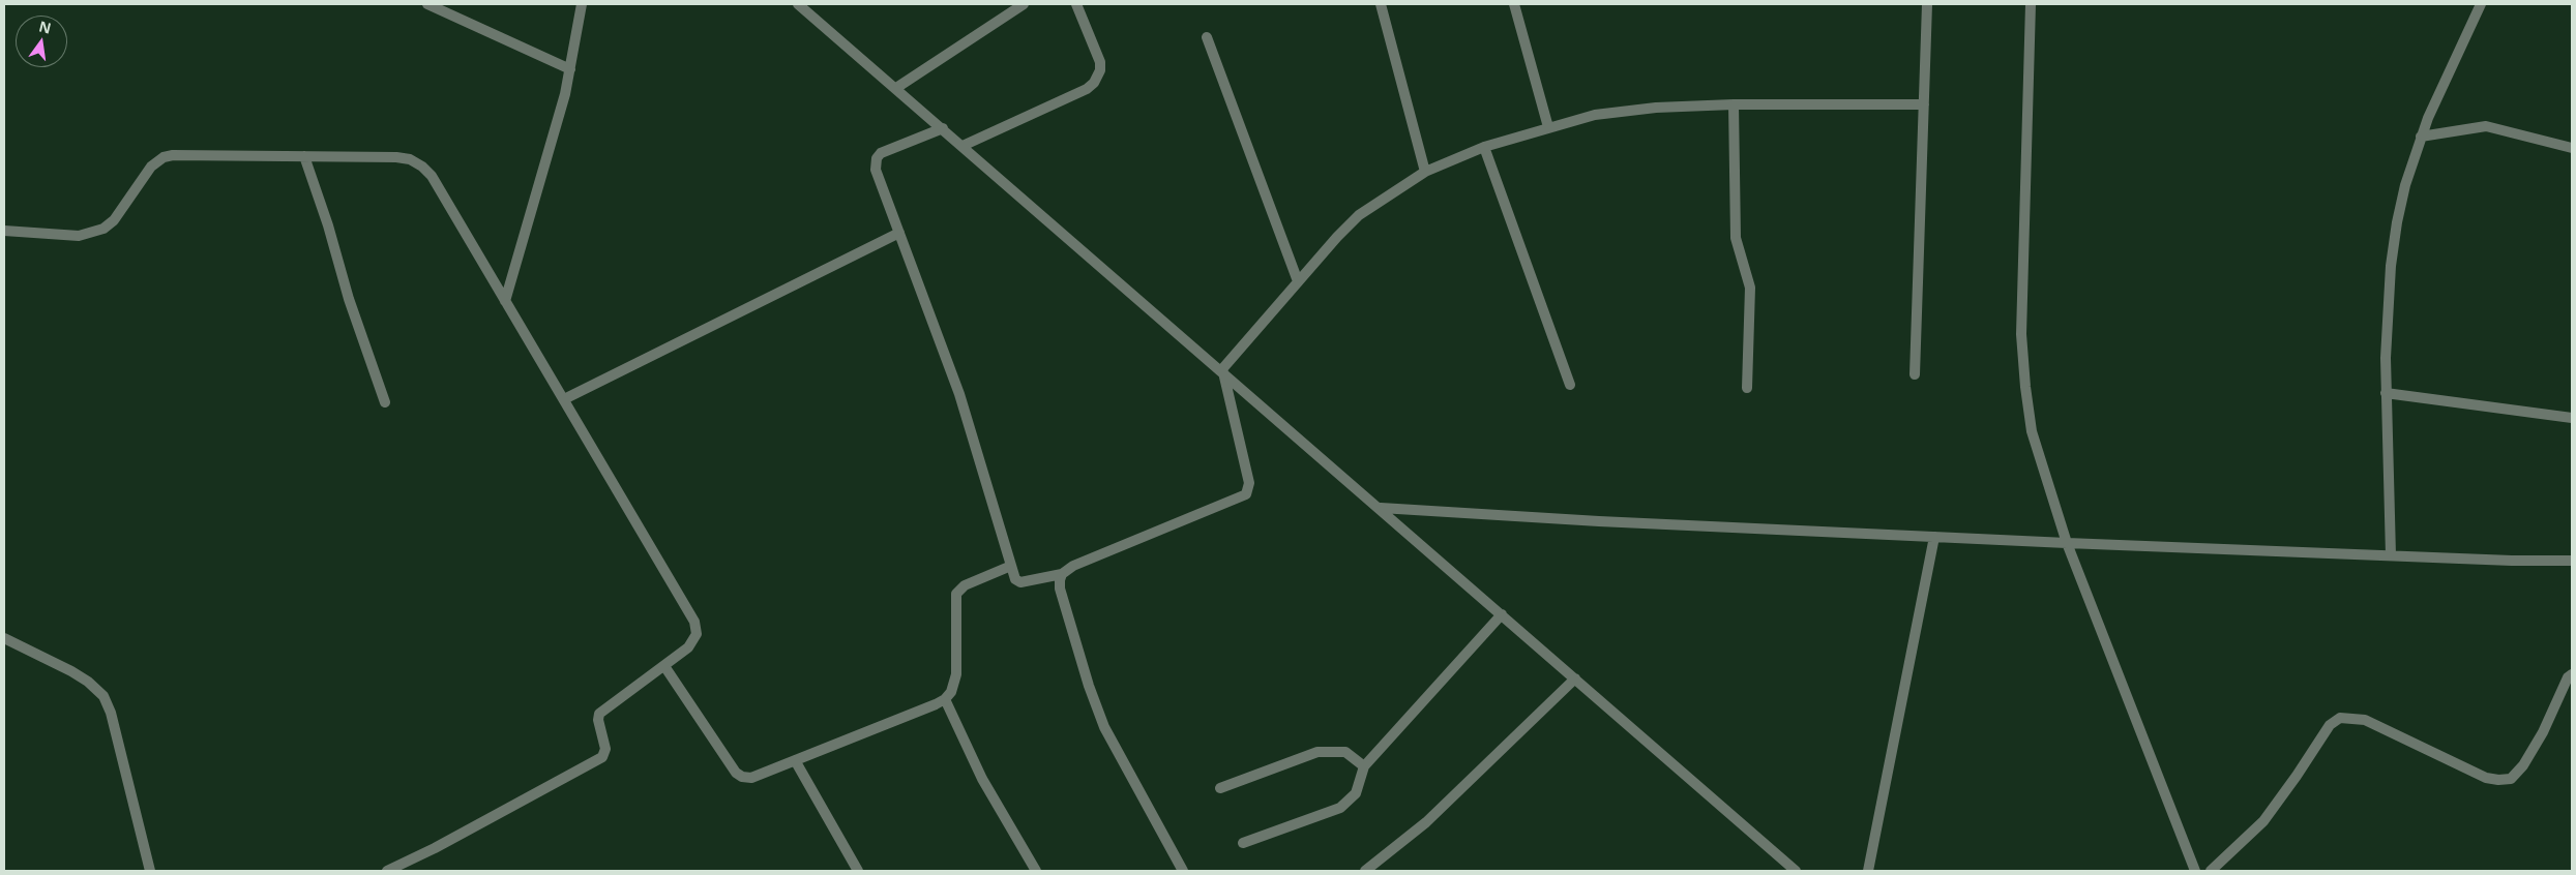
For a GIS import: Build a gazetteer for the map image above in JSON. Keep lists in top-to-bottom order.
{
  "north": "top"
}
